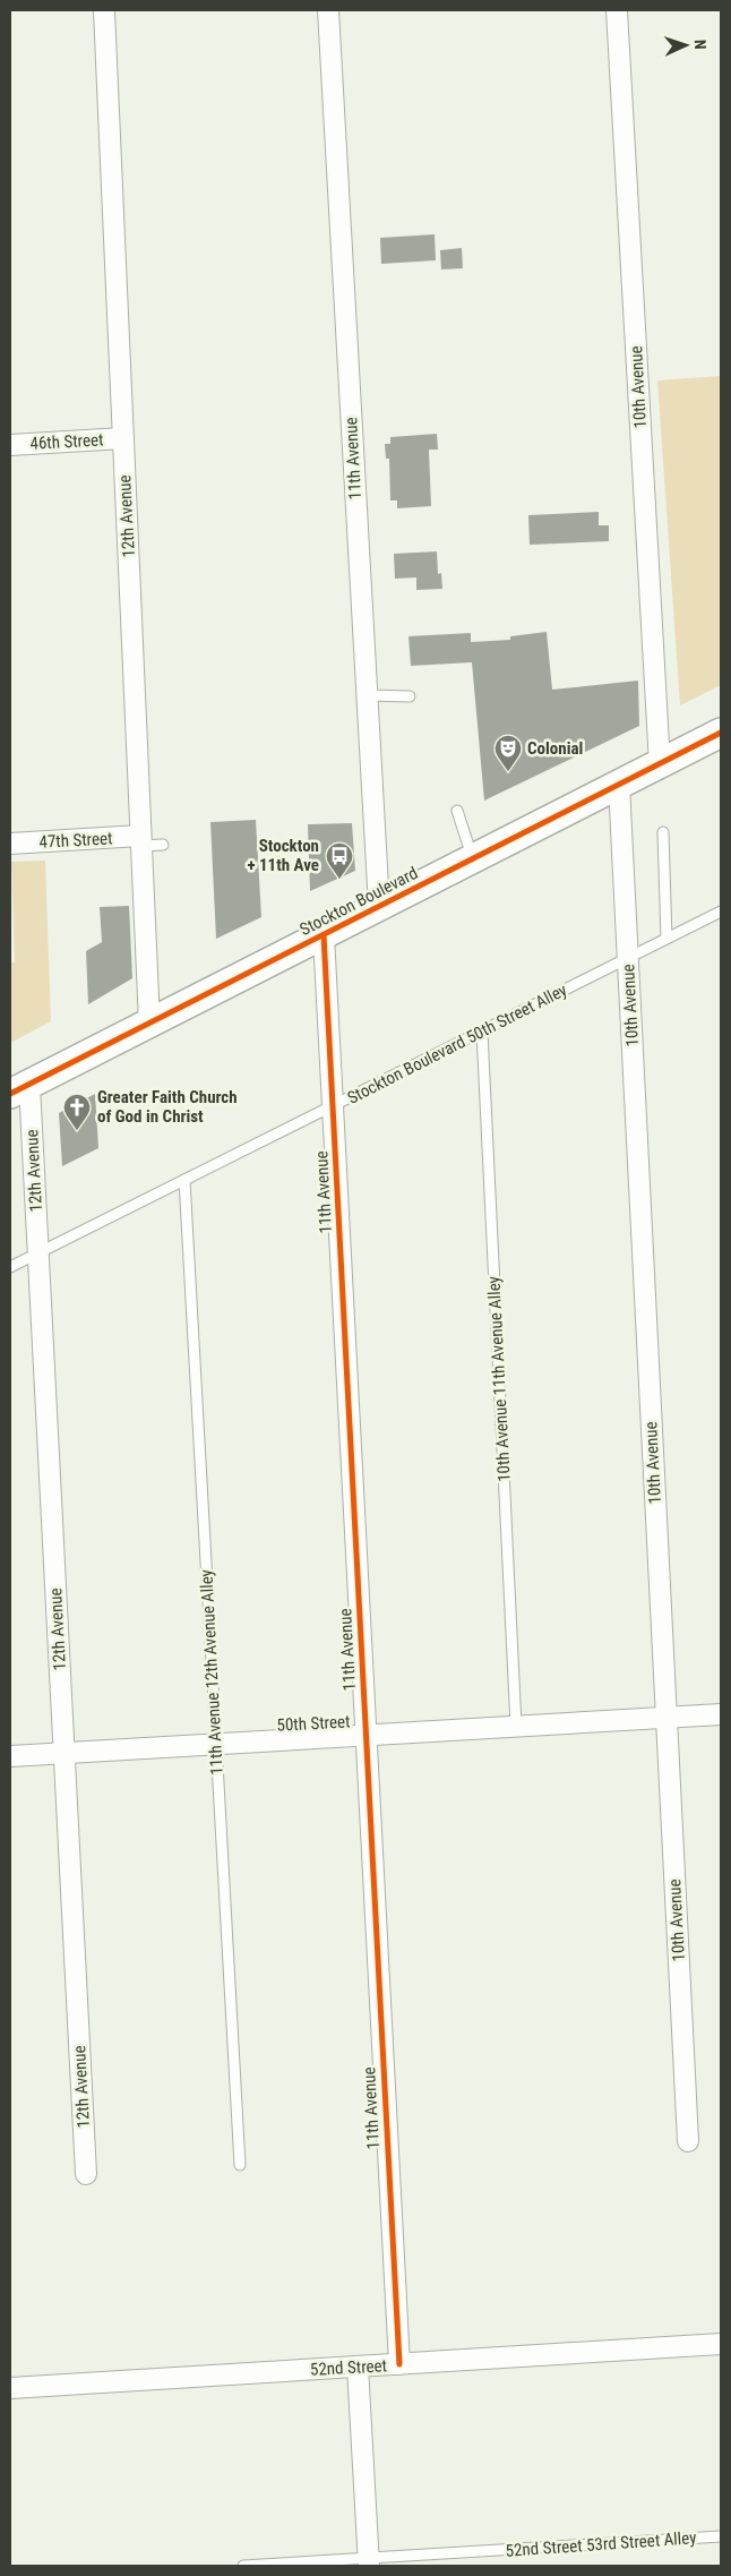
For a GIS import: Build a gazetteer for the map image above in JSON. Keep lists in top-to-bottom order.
{
  "streets": {
    "main road": ["Stockton Boulevard"],
    "street": [
      "10th Avenue",
      "46th Street",
      "11th Avenue",
      "12th Avenue",
      "47th Street",
      "50th Street",
      "52nd Street"
    ],
    "lane": [
      "Stockton Boulevard 50th Street Alley",
      "10th Avenue 11th Avenue Alley",
      "11th Avenue 12th Avenue Alley",
      "52nd Street 53rd Street Alley"
    ]
  },
  "crossings": [
    ["10th Avenue", "Stockton Boulevard"],
    ["10th Avenue", "Stockton Boulevard 50th Street Alley"],
    ["10th Avenue", "50th Street"],
    ["46th Street", "12th Avenue"],
    ["11th Avenue", "Stockton Boulevard"],
    ["11th Avenue", "Stockton Boulevard 50th Street Alley"],
    ["11th Avenue", "50th Street"],
    ["11th Avenue", "52nd Street"],
    ["12th Avenue", "47th Street"],
    ["12th Avenue", "Stockton Boulevard"],
    ["12th Avenue", "Stockton Boulevard 50th Street Alley"],
    ["12th Avenue", "50th Street"],
    ["Stockton Boulevard 50th Street Alley", "10th Avenue 11th Avenue Alley"],
    ["Stockton Boulevard 50th Street Alley", "11th Avenue 12th Avenue Alley"],
    ["10th Avenue 11th Avenue Alley", "50th Street"],
    ["11th Avenue 12th Avenue Alley", "50th Street"]
  ],
  "places": {
    "theatre": ["Colonial"],
    "bus stop": ["Stockton + 11th Ave"],
    "church": ["Greater Faith Church of God in Christ"]
  },
  "north": "right"
}
